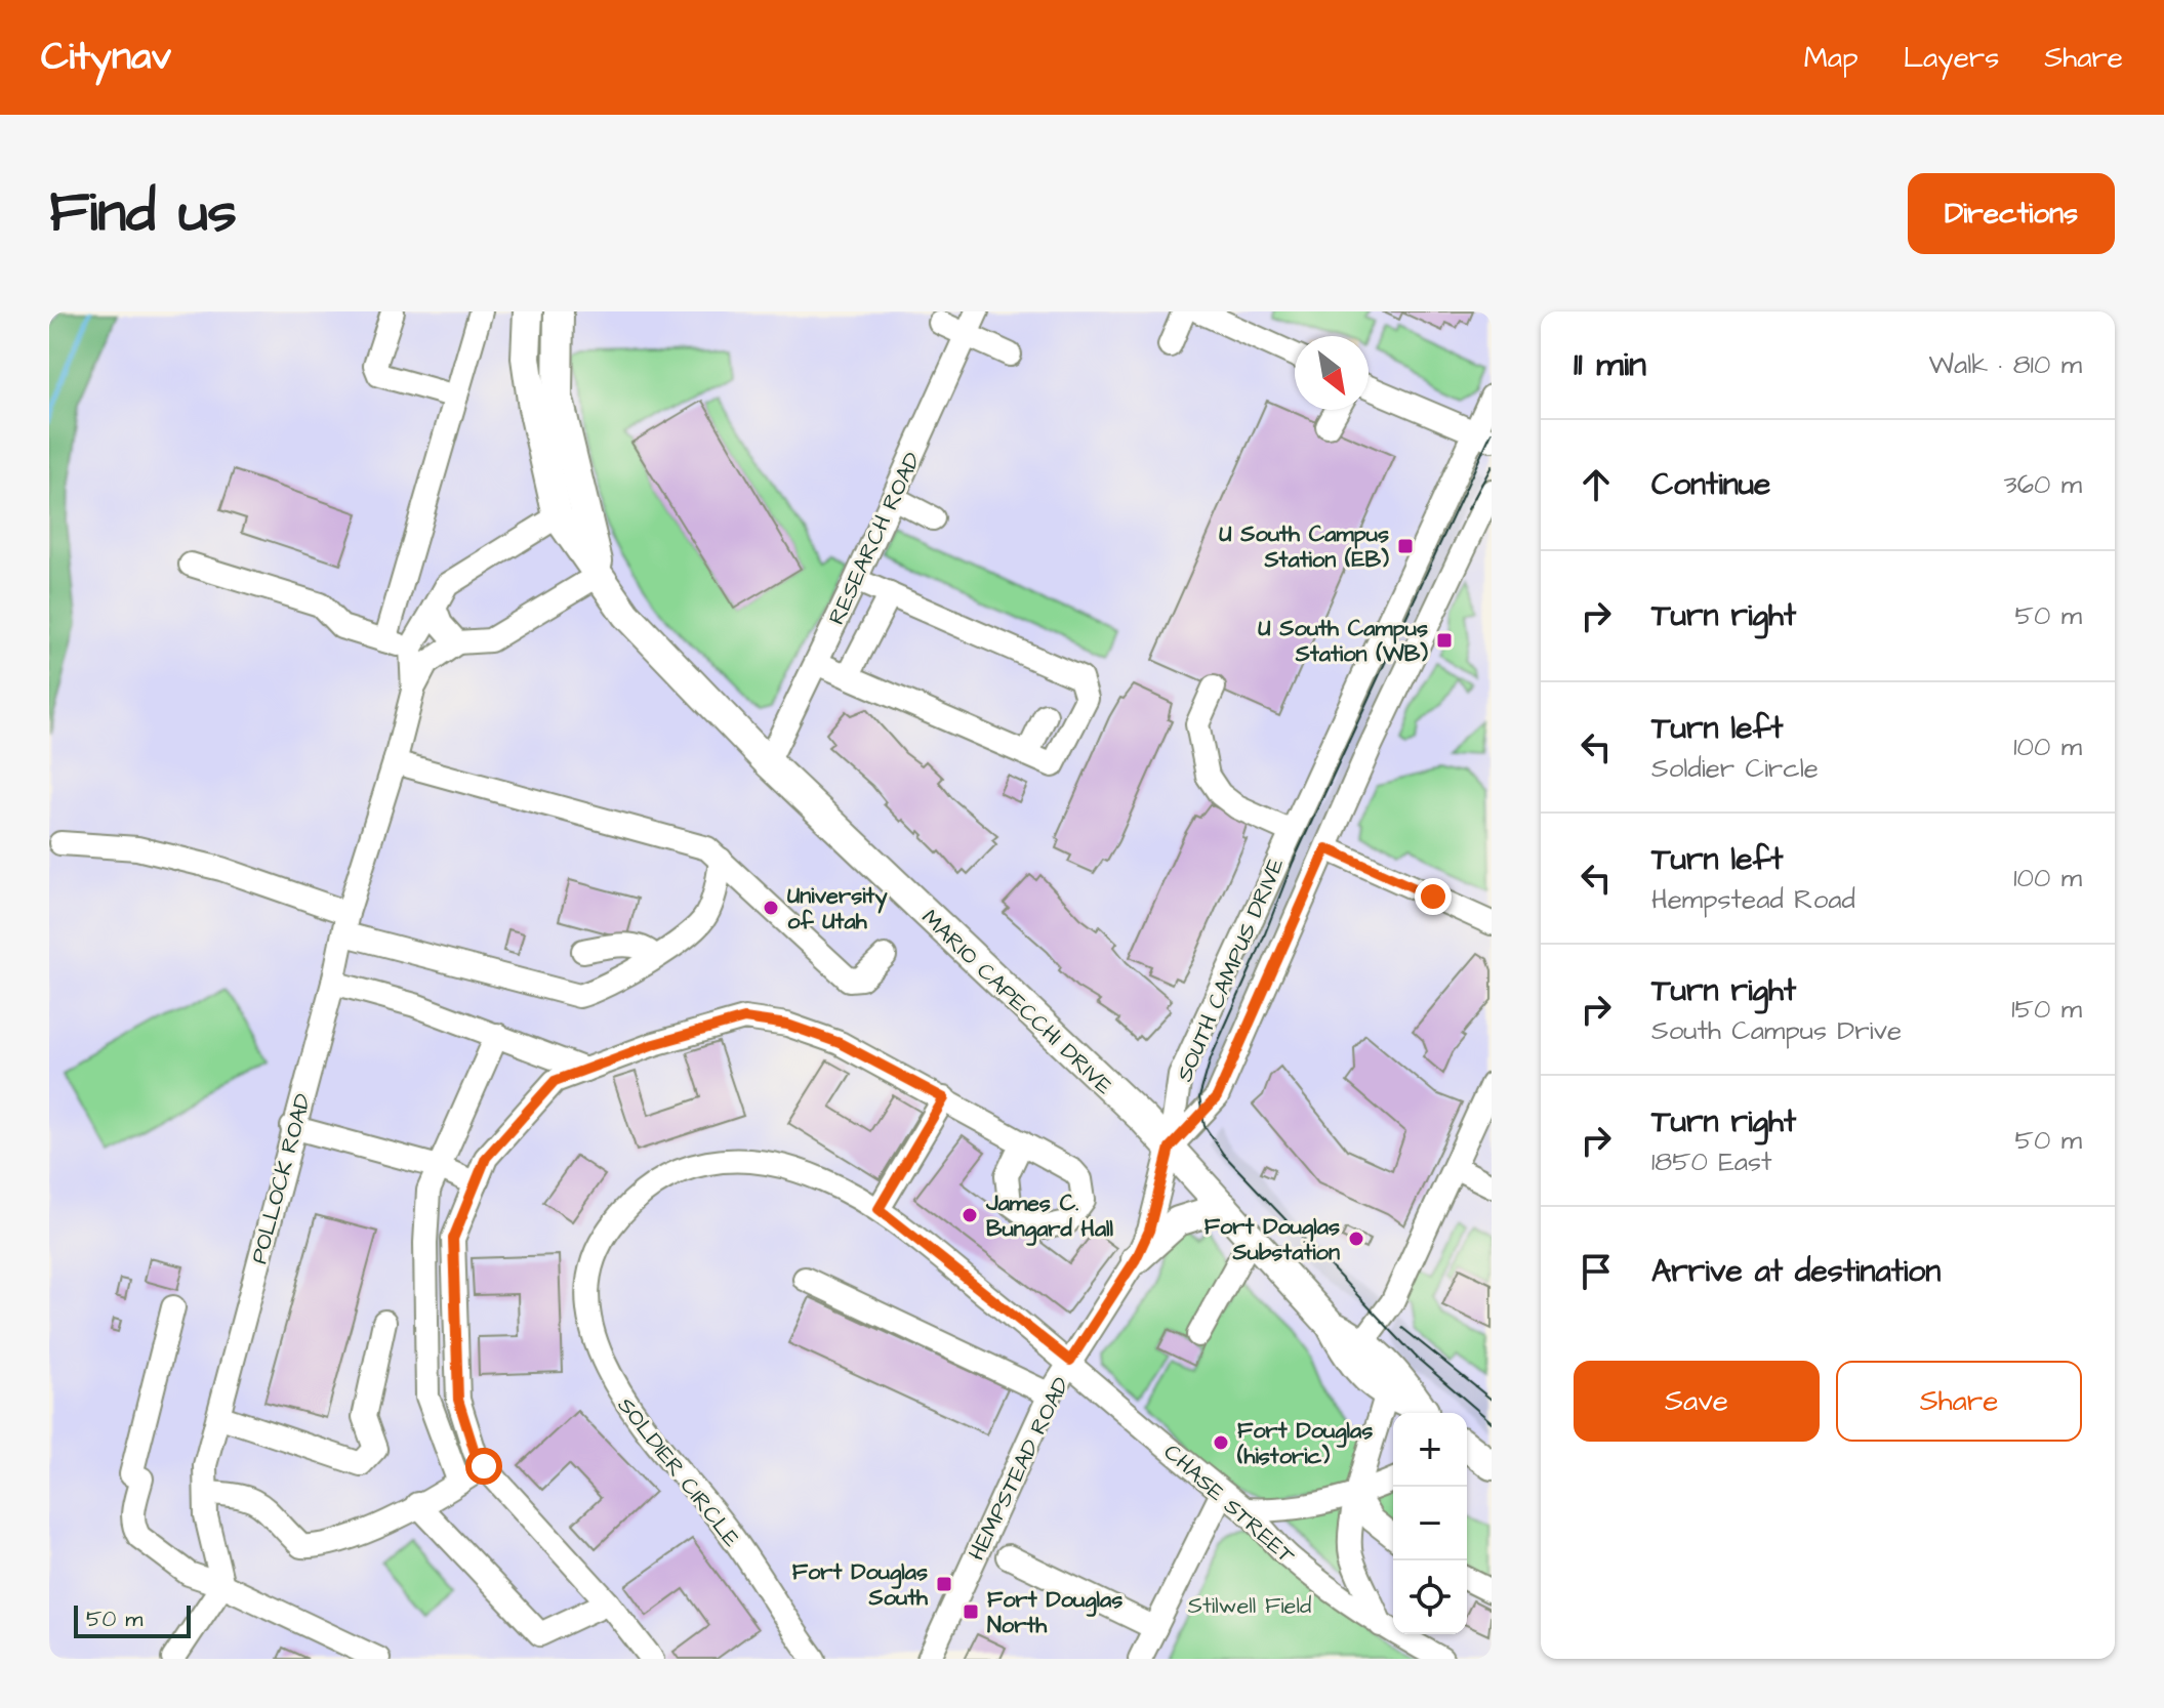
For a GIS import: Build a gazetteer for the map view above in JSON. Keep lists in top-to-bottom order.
{
  "streets": {
    "main road": ["MARIO CAPECCHI DRIVE"],
    "street": [
      "RESEARCH ROAD",
      "SOUTH CAMPUS DRIVE",
      "POLLOCK ROAD",
      "HEMPSTEAD ROAD",
      "SOLDIER CIRCLE",
      "CHASE STREET"
    ]
  },
  "crossings": [
    ["RESEARCH ROAD", "MARIO CAPECCHI DRIVE"],
    ["SOUTH CAMPUS DRIVE", "MARIO CAPECCHI DRIVE"],
    ["SOUTH CAMPUS DRIVE", "HEMPSTEAD ROAD"],
    ["MARIO CAPECCHI DRIVE", "HEMPSTEAD ROAD"],
    ["HEMPSTEAD ROAD", "SOLDIER CIRCLE"],
    ["HEMPSTEAD ROAD", "CHASE STREET"],
    ["SOLDIER CIRCLE", "CHASE STREET"]
  ],
  "parks": ["Stilwell Field"],
  "places": {
    "transit": [
      "U South Campus Station (EB)",
      "U South Campus Station (WB)",
      "Fort Douglas South",
      "Fort Douglas North"
    ],
    "other": [
      "University of Utah",
      "James C. Bungard Hall",
      "Fort Douglas Substation",
      "Fort Douglas (historic)"
    ]
  },
  "scale_bar": "50 m",
  "north": "bottom right",
  "page": {
    "header": "Citynav",
    "nav": ["Map", "Layers", "Share"],
    "title": "Find us",
    "buttons": [
      "Directions",
      ["Save", "Share"]
    ],
    "heading": ["11 min", "Walk · 810 m"],
    "list": [
      ["Continue", "360 m"],
      ["Turn right", "50 m"],
      ["Turn left", "Soldier Circle", "100 m"],
      ["Turn left", "Hempstead Road", "100 m"],
      ["Turn right", "South Campus Drive", "150 m"],
      ["Turn right", "1850 East", "50 m"],
      "Arrive at destination"
    ],
    "map_buttons": ["+", "−"],
    "scale": "50 m"
  }
}
